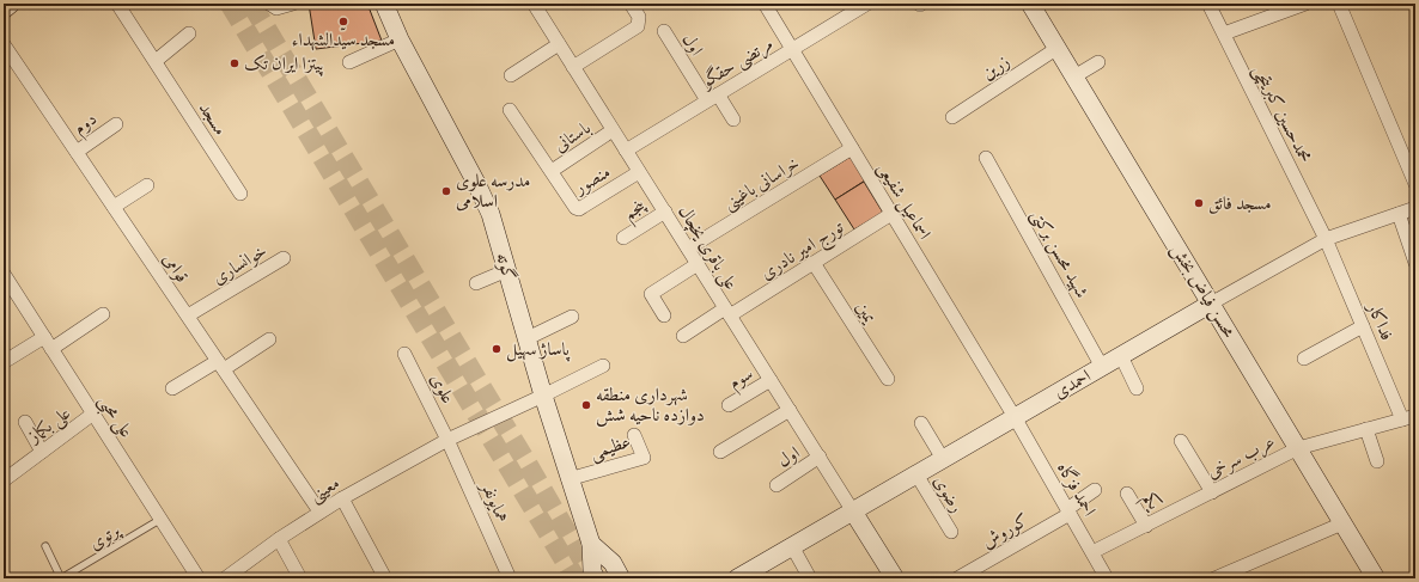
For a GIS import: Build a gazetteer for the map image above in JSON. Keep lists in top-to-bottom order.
{
  "streets": {
    "street": [
      "اول",
      "مرتضی حقگو",
      "زرین",
      "محمدحسین کبریتچی",
      "مسجد",
      "دوم",
      "باستانی",
      "منصور",
      "خراسانی باغینی",
      "اسماعیل شفیعی",
      "پنجم",
      "علی باقری یخچال",
      "تورج امیر نادری",
      "شهید محسن برکتی",
      "خوانساری",
      "گوته",
      "قوامی",
      "محسن فیاض بخش",
      "یمین",
      "فداکار",
      "سوم",
      "احمدی",
      "علوی",
      "علی محبی",
      "علی بکماز",
      "عظیمی",
      "عرب سرخی",
      "معینی",
      "احمد فزگاه",
      "رضوی",
      "یکم",
      "همایونفر",
      "کوروش"
    ],
    "lane": ["پرتوی"]
  },
  "crossings": [
    ["اول", "مرتضی حقگو"],
    ["اول", "علی باقری یخچال"],
    ["مرتضی حقگو", "اسماعیل شفیعی"],
    ["مرتضی حقگو", "علی باقری یخچال"],
    ["زرین", "محسن فیاض بخش"],
    ["محمدحسین کبریتچی", "فداکار"],
    ["محمدحسین کبریتچی", "احمدی"],
    ["دوم", "قوامی"],
    ["باستانی", "منصور"],
    ["باستانی", "علی باقری یخچال"],
    ["منصور", "علی باقری یخچال"],
    ["خراسانی باغینی", "اسماعیل شفیعی"],
    ["خراسانی باغینی", "علی باقری یخچال"],
    ["اسماعیل شفیعی", "تورج امیر نادری"],
    ["اسماعیل شفیعی", "احمدی"],
    ["اسماعیل شفیعی", "احمد فزگاه"],
    ["پنجم", "علی باقری یخچال"],
    ["علی باقری یخچال", "تورج امیر نادری"],
    ["علی باقری یخچال", "سوم"],
    ["علی باقری یخچال", "احمدی"],
    ["تورج امیر نادری", "یمین"],
    ["شهید محسن برکتی", "احمدی"],
    ["خوانساری", "قوامی"],
    ["گوته", "عظیمی"],
    ["گوته", "معینی"],
    ["قوامی", "معینی"],
    ["محسن فیاض بخش", "احمدی"],
    ["محسن فیاض بخش", "عرب سرخی"],
    ["فداکار", "احمدی"],
    ["فداکار", "عرب سرخی"],
    ["احمدی", "احمد فزگاه"],
    ["احمدی", "رضوی"],
    ["علوی", "معینی"],
    ["علوی", "همایونفر"],
    ["علی محبی", "علی بکماز"],
    ["علی محبی", "پرتوی"],
    ["عرب سرخی", "احمد فزگاه"],
    ["عرب سرخی", "یکم"],
    ["معینی", "همایونفر"],
    ["احمد فزگاه", "کوروش"]
  ],
  "places": [
    "مسجد سیّدالشهداء",
    "پیتزا ایران تک",
    "مدرسه علوی اسلامی",
    "مسجد فائق",
    "پاساژ سهیل",
    "شهرداری منطقه دوازده ناحیه شش"
  ]
}
